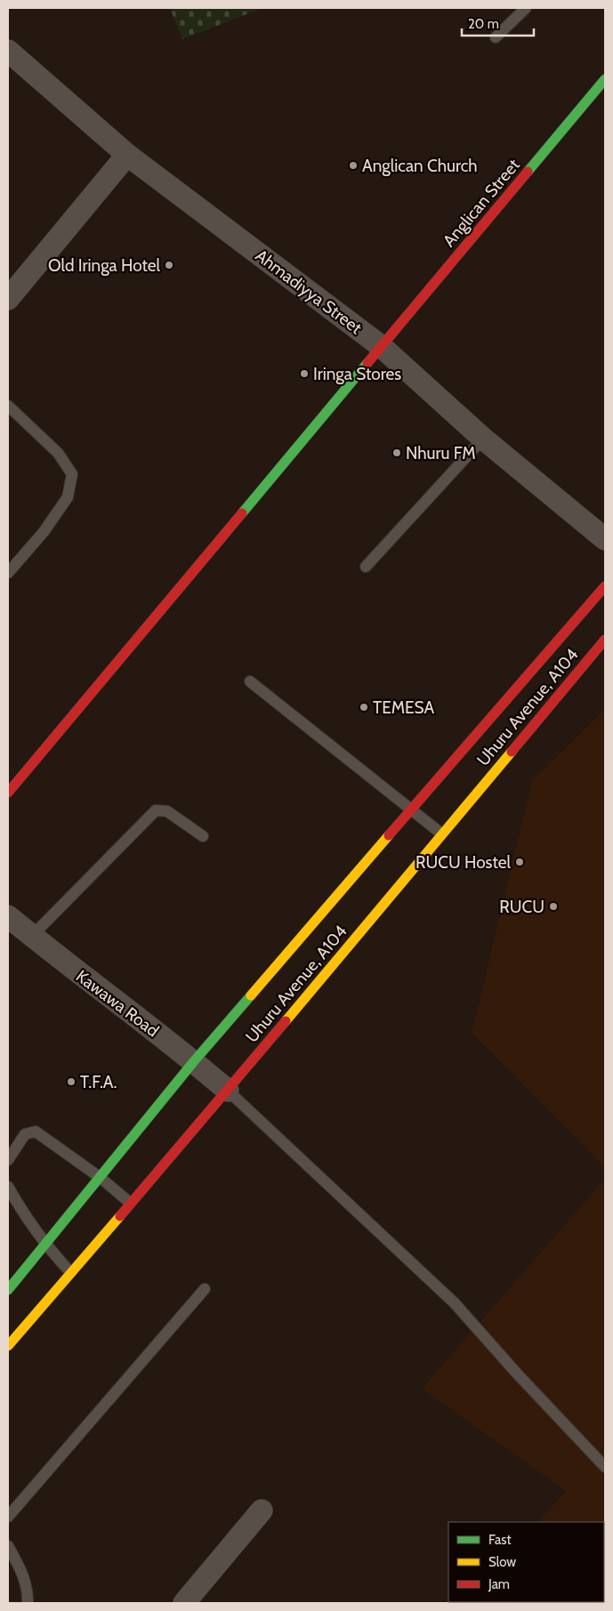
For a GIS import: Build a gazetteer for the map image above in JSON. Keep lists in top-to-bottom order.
{
  "streets": {
    "main road": ["Anglican Street", "Uhuru Avenue, A104"],
    "street": ["Ahmadiyya Street", "Kawawa Road"]
  },
  "crossings": [
    ["Anglican Street", "Ahmadiyya Street"],
    ["Uhuru Avenue, A104", "Kawawa Road"]
  ],
  "places": [
    "Anglican Church",
    "Old Iringa Hotel",
    "Iringa Stores",
    "Nhuru FM",
    "TEMESA",
    "RUCU Hostel",
    "RUCU",
    "T.F.A."
  ],
  "legend": ["Fast", "Slow", "Jam"],
  "scale_bar": "20 m"
}
